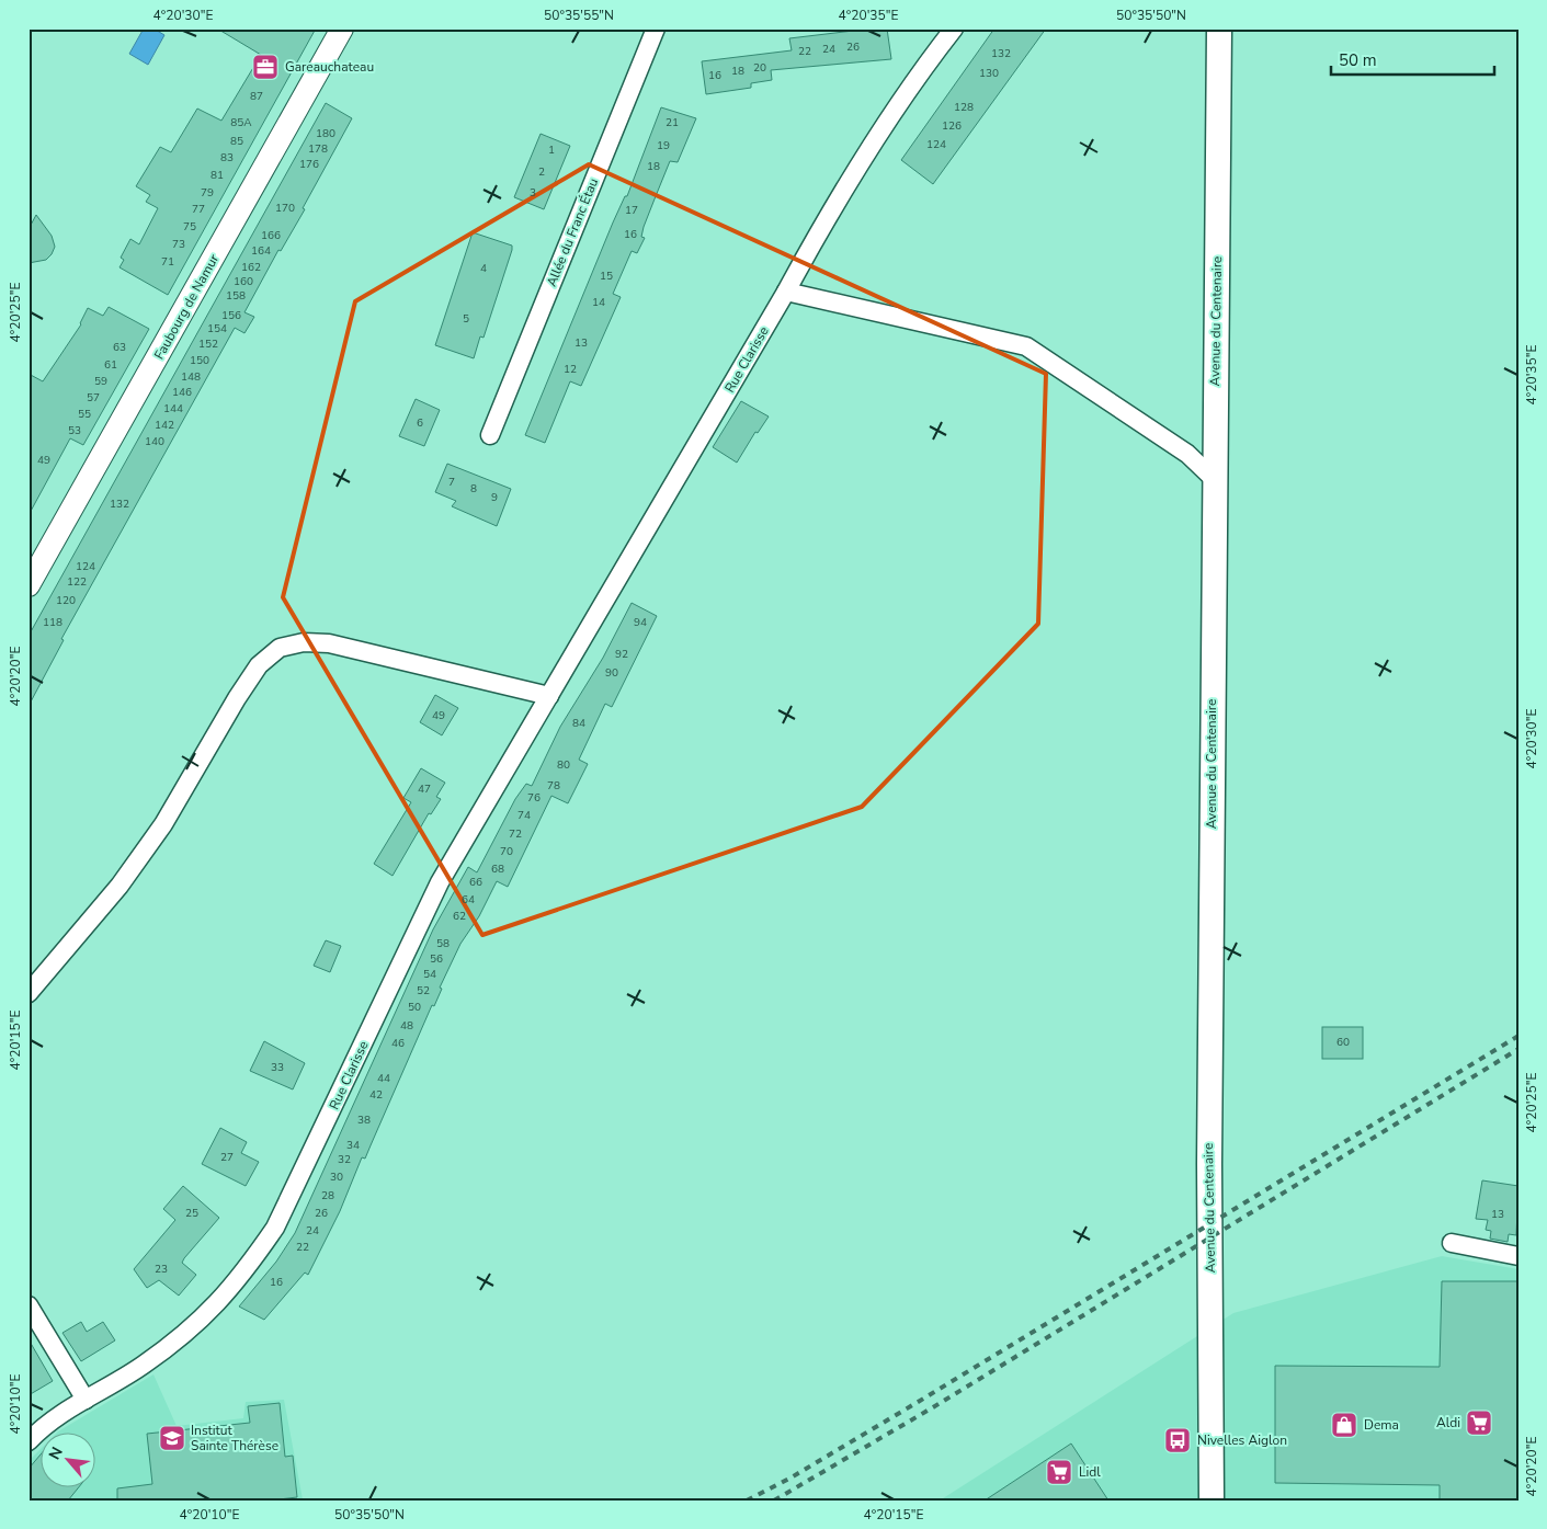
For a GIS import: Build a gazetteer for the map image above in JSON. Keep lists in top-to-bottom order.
{
  "streets": {
    "main road": ["Avenue du Centenaire"],
    "street": ["Allée du Franc Étau", "Faubourg de Namur", "Rue Clarisse"]
  },
  "places": {
    "office": ["Gareauchateau"],
    "supermarket": ["Aldi", "Lidl"],
    "shop": ["Dema"],
    "school or university": ["Institut Sainte Thérèse"],
    "bus stop": ["Nivelles Aiglon"]
  },
  "house_numbers": [
    "26",
    "24",
    "22",
    "132",
    "20",
    "18",
    "130",
    "16",
    "87",
    "128",
    "85A",
    "21",
    "126",
    "180",
    "85",
    "124",
    "19",
    "178",
    "1",
    "83",
    "176",
    "18",
    "2",
    "81",
    "79",
    "3",
    "170",
    "77",
    "17",
    "75",
    "16",
    "166",
    "73",
    "164",
    "71",
    "162",
    "4",
    "15",
    "160",
    "158",
    "14",
    "156",
    "5",
    "154",
    "13",
    "152",
    "63",
    "150",
    "61",
    "12",
    "148",
    "59",
    "146",
    "57",
    "144",
    "55",
    "6",
    "142",
    "53",
    "140",
    "49",
    "7",
    "8",
    "9",
    "132",
    "124",
    "122",
    "120",
    "118",
    "94",
    "92",
    "90",
    "49",
    "84",
    "80",
    "78",
    "47",
    "76",
    "74",
    "72",
    "70",
    "68",
    "66",
    "64",
    "62",
    "58",
    "56",
    "54",
    "52",
    "50",
    "48",
    "60",
    "46",
    "33",
    "44",
    "42",
    "38",
    "34",
    "27",
    "32",
    "30",
    "28",
    "25",
    "26",
    "13",
    "24",
    "22",
    "23",
    "16"
  ],
  "scale_bar": "50 m",
  "north": "top left",
  "coordinates": [
    "4°20'30\"E",
    "50°35'55\"N",
    "4°20'35\"E",
    "50°35'50\"N",
    "4°20'25\"E",
    "4°20'20\"E",
    "4°20'15\"E",
    "4°20'10\"E"
  ]
}
